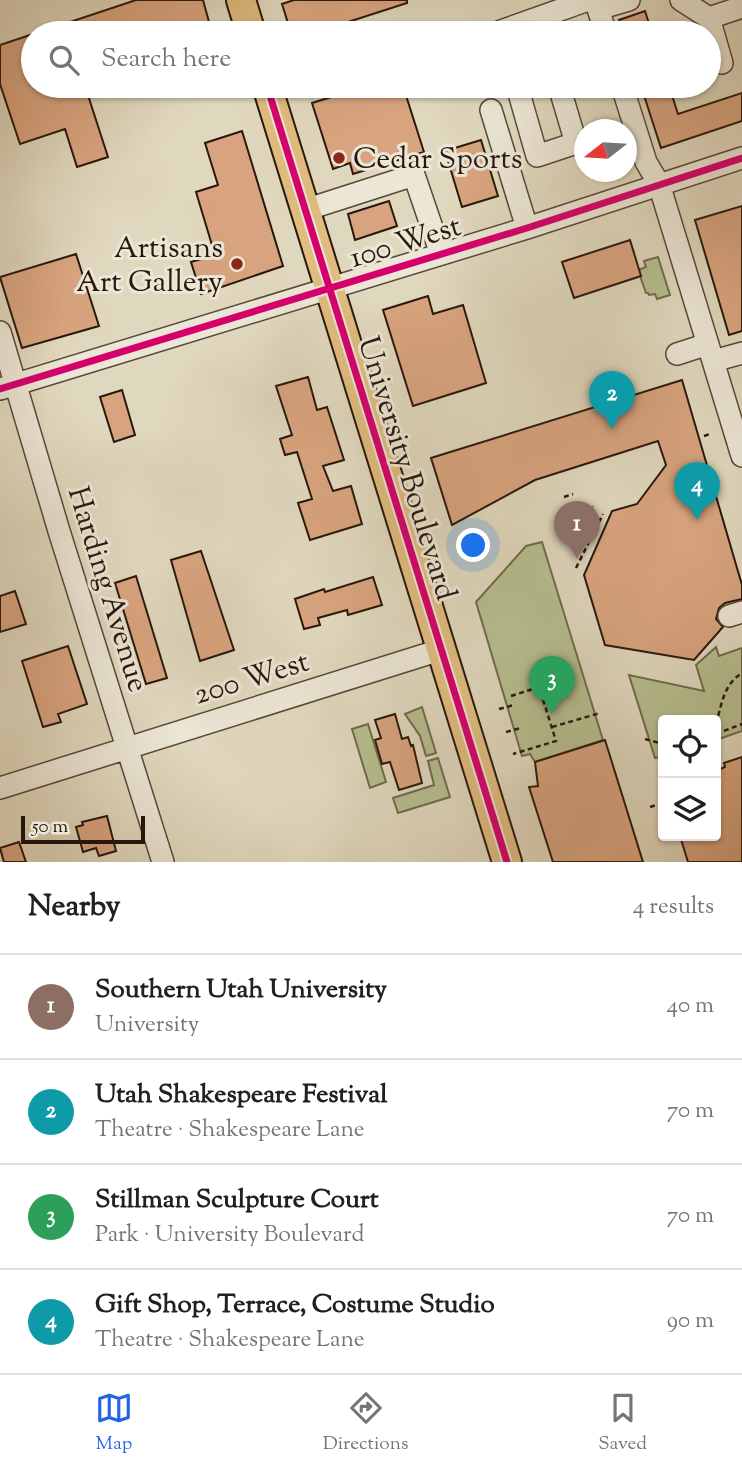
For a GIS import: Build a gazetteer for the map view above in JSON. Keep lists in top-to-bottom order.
{
  "streets": {
    "main road": ["University Boulevard"],
    "street": ["100 West", "Harding Avenue", "200 West"]
  },
  "crossings": [
    ["100 West", "University Boulevard"],
    ["100 West", "Harding Avenue"],
    ["University Boulevard", "200 West"],
    ["Harding Avenue", "200 West"]
  ],
  "places": ["Cedar Sports", "Artisans Art Gallery"],
  "scale_bar": "50 m",
  "north": "left",
  "page": {
    "search": "Search here",
    "pins": [
      "2",
      "4",
      "1",
      "3"
    ],
    "scale": "50 m",
    "heading": ["Nearby", "4 results"],
    "list": [
      {
        "mark": "1",
        "name": "Southern Utah University",
        "note": "University",
        "value": "40 m"
      },
      {
        "mark": "2",
        "name": "Utah Shakespeare Festival",
        "note": "Theatre · Shakespeare Lane",
        "value": "70 m"
      },
      {
        "mark": "3",
        "name": "Stillman Sculpture Court",
        "note": "Park · University Boulevard",
        "value": "70 m"
      },
      {
        "mark": "4",
        "name": "Gift Shop, Terrace, Costume Studio",
        "note": "Theatre · Shakespeare Lane",
        "value": "90 m"
      }
    ],
    "nav": ["Map", "Directions", "Saved"]
  }
}
